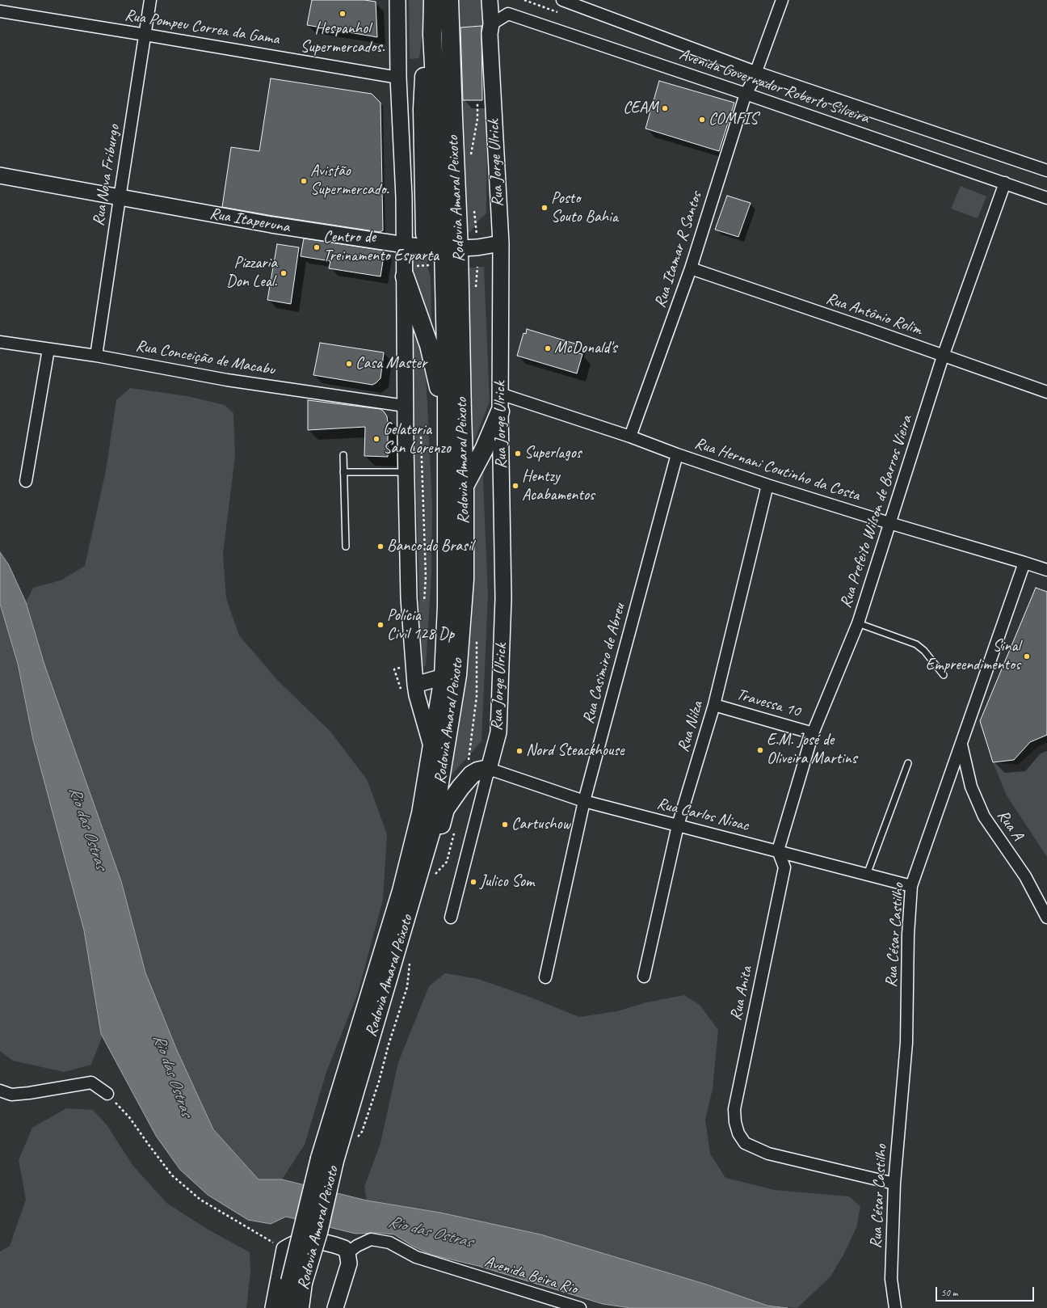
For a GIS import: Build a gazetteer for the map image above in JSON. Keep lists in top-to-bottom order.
{
  "streets": {
    "highway": ["Rodovia Amaral Peixoto"],
    "main road": ["Rua Jorge Ulrick", "Rua Itaperuna"],
    "street": [
      "Rua Pompeu Correa da Gama",
      "Avenida Governador Roberto Silveira",
      "Rua Nova Friburgo",
      "Rua Itamar R Santos",
      "Rua Antônio Rolim",
      "Rua Conceição de Macabu",
      "Rua Hernani Coutinho da Costa",
      "Rua Prefeito Wilson de Barros Vieira",
      "Rua Casimiro de Abreu",
      "Travessa 10",
      "Rua Nilza",
      "Rua Carlos Nioac",
      "Rua A",
      "Rua César Castilho",
      "Rua Anita",
      "Avenida Beira Rio"
    ]
  },
  "crossings": [
    ["Rua Pompeu Correa da Gama", "Rua Nova Friburgo"],
    ["Avenida Governador Roberto Silveira", "Rua Jorge Ulrick"],
    ["Avenida Governador Roberto Silveira", "Rua Itamar R Santos"],
    ["Avenida Governador Roberto Silveira", "Rua Prefeito Wilson de Barros Vieira"],
    ["Rua Jorge Ulrick", "Rua Itaperuna"],
    ["Rua Jorge Ulrick", "Rua Hernani Coutinho da Costa"],
    ["Rua Jorge Ulrick", "Rua Carlos Nioac"],
    ["Rua Nova Friburgo", "Rua Itaperuna"],
    ["Rua Nova Friburgo", "Rua Conceição de Macabu"],
    ["Rodovia Amaral Peixoto", "Rua Itaperuna"],
    ["Rua Itamar R Santos", "Rua Antônio Rolim"],
    ["Rua Itamar R Santos", "Rua Hernani Coutinho da Costa"],
    ["Rua Antônio Rolim", "Rua Prefeito Wilson de Barros Vieira"],
    ["Rua Hernani Coutinho da Costa", "Rua Prefeito Wilson de Barros Vieira"],
    ["Rua Hernani Coutinho da Costa", "Rua Casimiro de Abreu"],
    ["Rua Hernani Coutinho da Costa", "Rua Nilza"],
    ["Rua Hernani Coutinho da Costa", "Rua César Castilho"],
    ["Rua Prefeito Wilson de Barros Vieira", "Travessa 10"],
    ["Rua Prefeito Wilson de Barros Vieira", "Rua Carlos Nioac"],
    ["Rua Prefeito Wilson de Barros Vieira", "Rua Anita"],
    ["Rua Casimiro de Abreu", "Rua Carlos Nioac"],
    ["Travessa 10", "Rua Nilza"],
    ["Rua Nilza", "Rua Carlos Nioac"],
    ["Rua Carlos Nioac", "Rua César Castilho"],
    ["Rua Carlos Nioac", "Rua Anita"],
    ["Rua A", "Rua César Castilho"],
    ["Rua César Castilho", "Rua Anita"]
  ],
  "water": ["Rio das Ostras"],
  "places": [
    "Hespanhol Supermercados.",
    "CEAM",
    "COMFIS",
    "Avistão Supermercado.",
    "Posto Souto Bahia",
    "Centro de Treinamento Esparta",
    "Pizzaria Don Leal.",
    "McDonald's",
    "Casa Master",
    "Gelateria San Lorenzo",
    "Superlagos",
    "Hentzy Acabamentos",
    "Banco do Brasil",
    "Polícia Civil 128 Dp",
    "Sinal Empreendimentos",
    "E.M. José de Oliveira Martins",
    "Nord Steackhouse",
    "Cartushow",
    "Julico Som"
  ],
  "scale_bar": "50 m"
}
